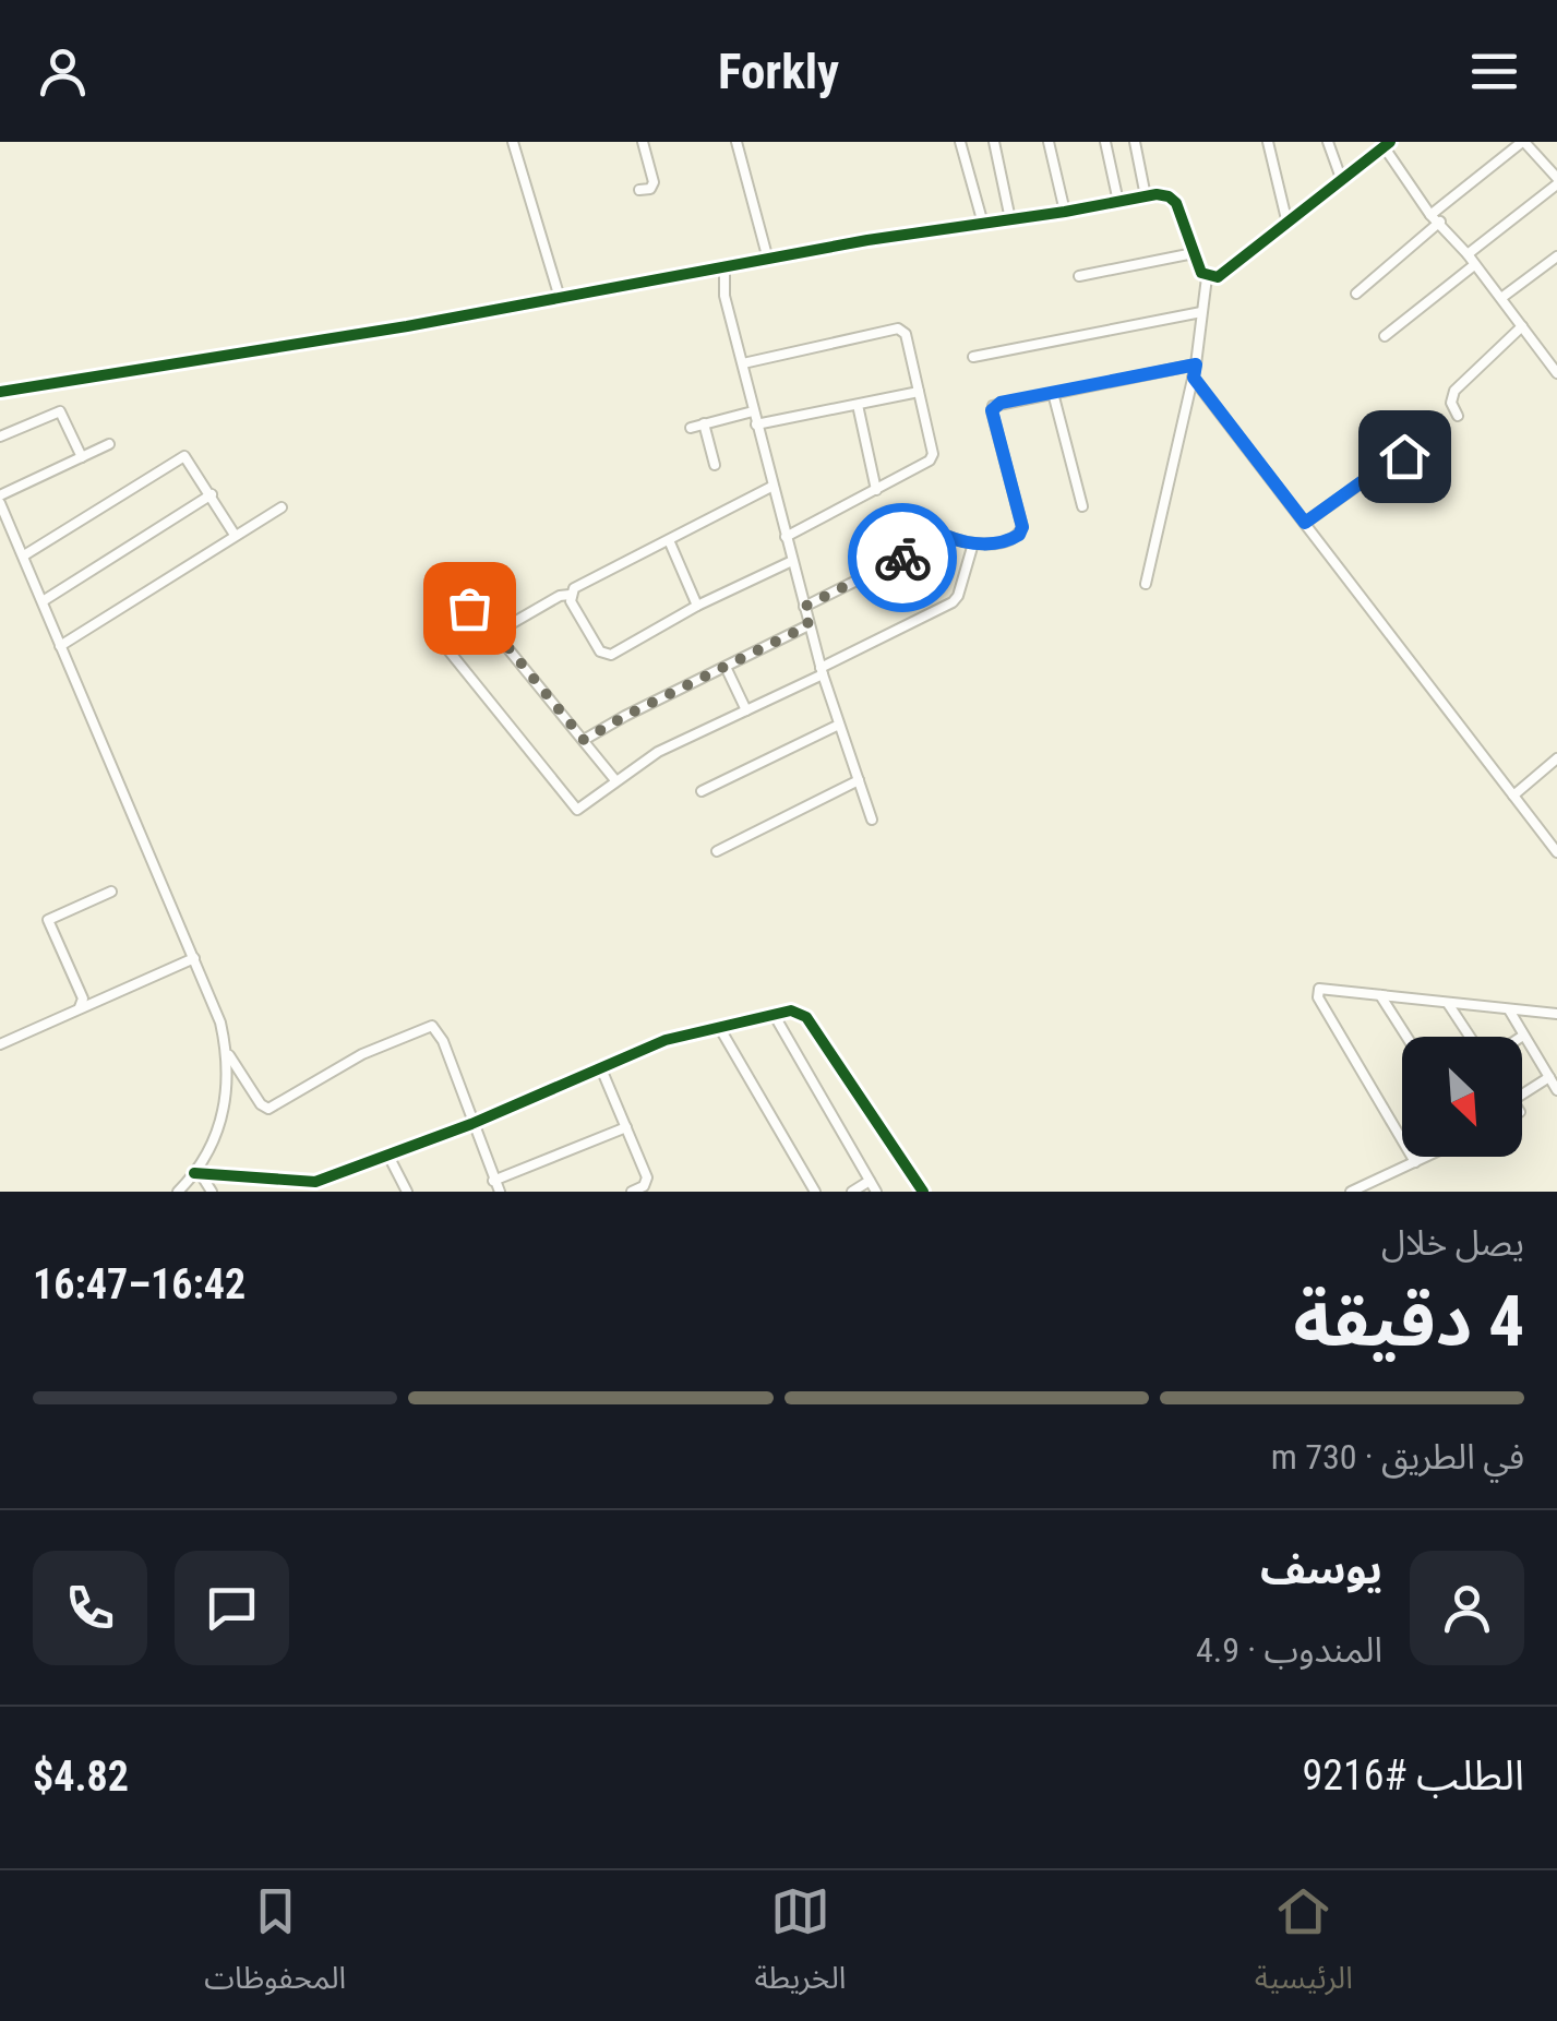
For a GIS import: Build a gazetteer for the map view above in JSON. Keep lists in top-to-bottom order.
{
  "north": "bottom right",
  "page": {
    "header": "Forkly",
    "heading": ["4 دقيقة", "يصل خلال", "16:42–16:47"],
    "panel": [
      "يوسف",
      "المندوب · 4.9",
      "الطلب #9216",
      "$4.82"
    ],
    "bar": "في الطريق · 730 m",
    "tabs": ["الرئيسية", "الخريطة", "المحفوظات"]
  }
}
